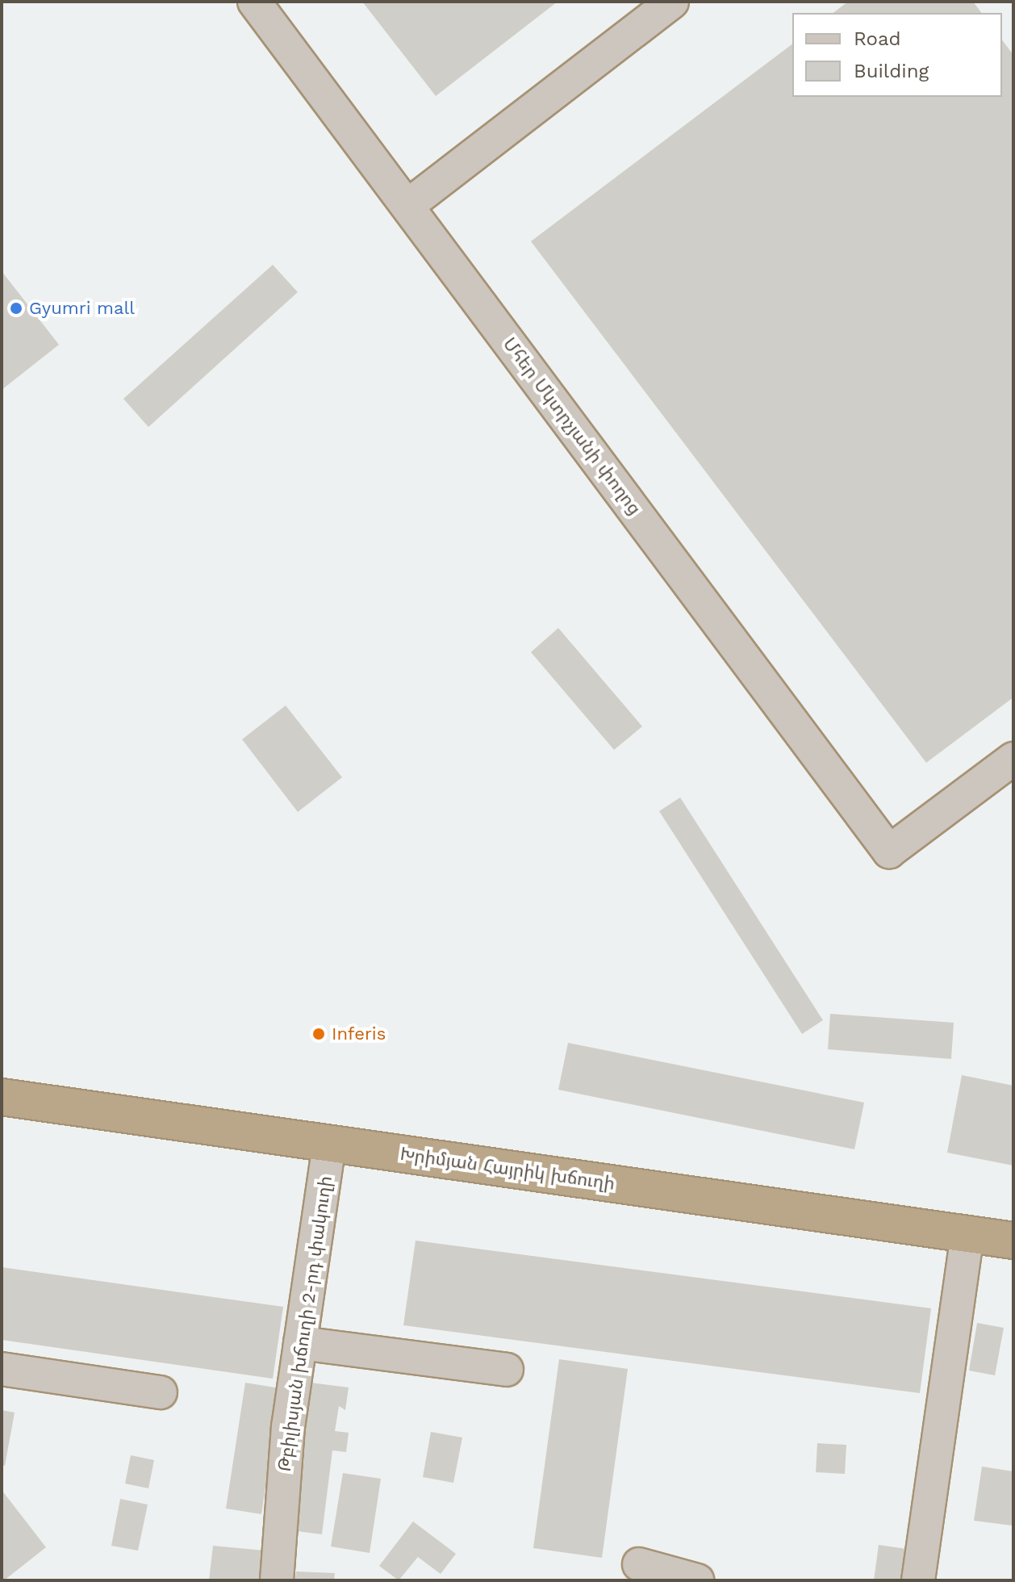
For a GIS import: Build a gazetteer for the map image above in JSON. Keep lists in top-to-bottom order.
{
  "streets": {
    "highway": ["Խրիմյան Հայրիկ խճուղի"],
    "street": ["Մհեր Մկտրչյանի փողոց", "Թբիլիսյան խճուղի 2-րդ փակուղի"]
  },
  "crossings": [
    ["Խրիմյան Հայրիկ խճուղի", "Թբիլիսյան խճուղի 2-րդ փակուղի"]
  ],
  "places": ["Gyumri mall", "Inferis"],
  "legend": ["Road", "Building"]
}
